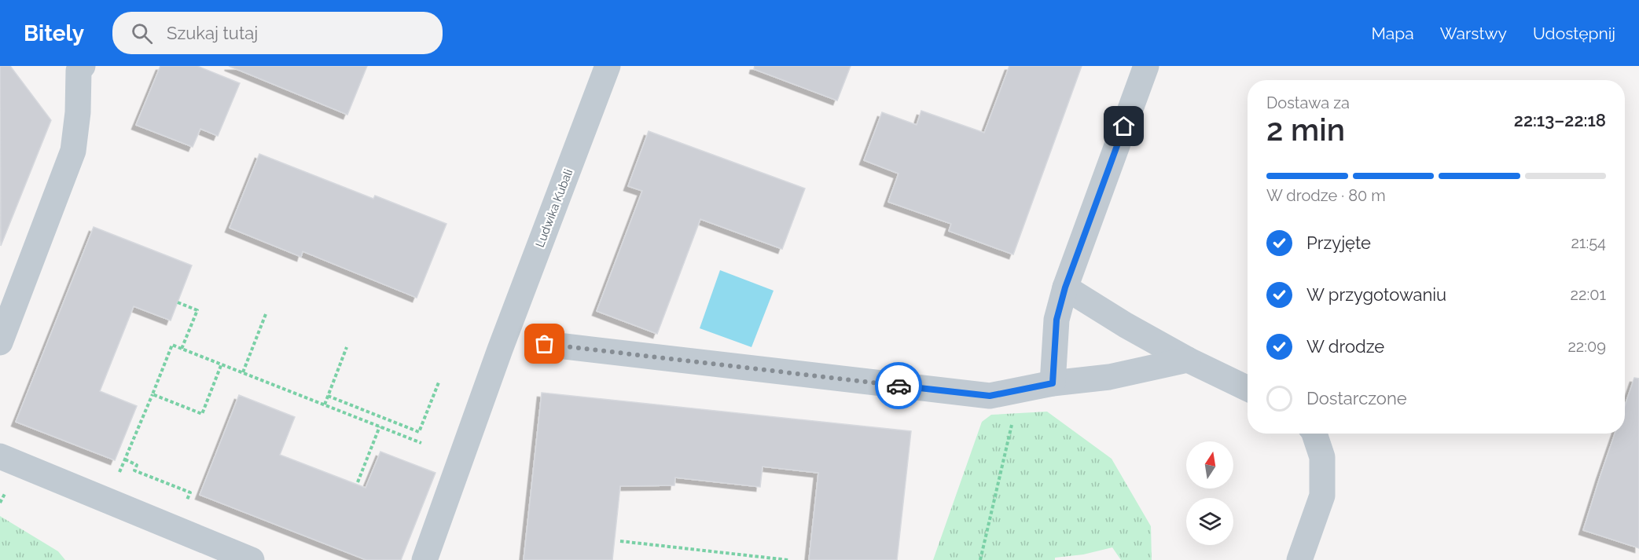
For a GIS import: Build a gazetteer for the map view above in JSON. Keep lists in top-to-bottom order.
{
  "streets": {
    "street": ["Ludwika Kubali"]
  },
  "north": "top",
  "page": {
    "header": "Bitely",
    "search": "Szukaj tutaj",
    "nav": ["Mapa", "Warstwy", "Udostępnij"],
    "heading": ["2 min", "Dostawa za", "22:13–22:18"],
    "bar": "W drodze · 80 m",
    "list": [
      ["Przyjęte", "21:54"],
      ["W przygotowaniu", "22:01"],
      ["W drodze", "22:09"],
      "Dostarczone"
    ]
  }
}
